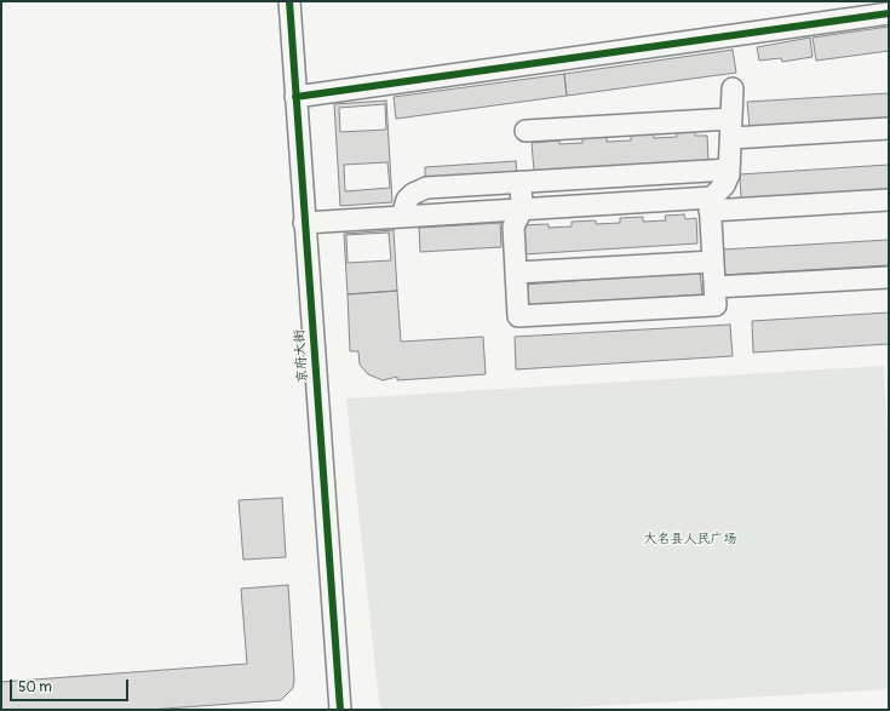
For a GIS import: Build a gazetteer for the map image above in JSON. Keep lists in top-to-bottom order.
{
  "streets": {
    "street": ["京府大街"]
  },
  "parks": ["大名县人民广场"],
  "scale_bar": "50 m"
}
